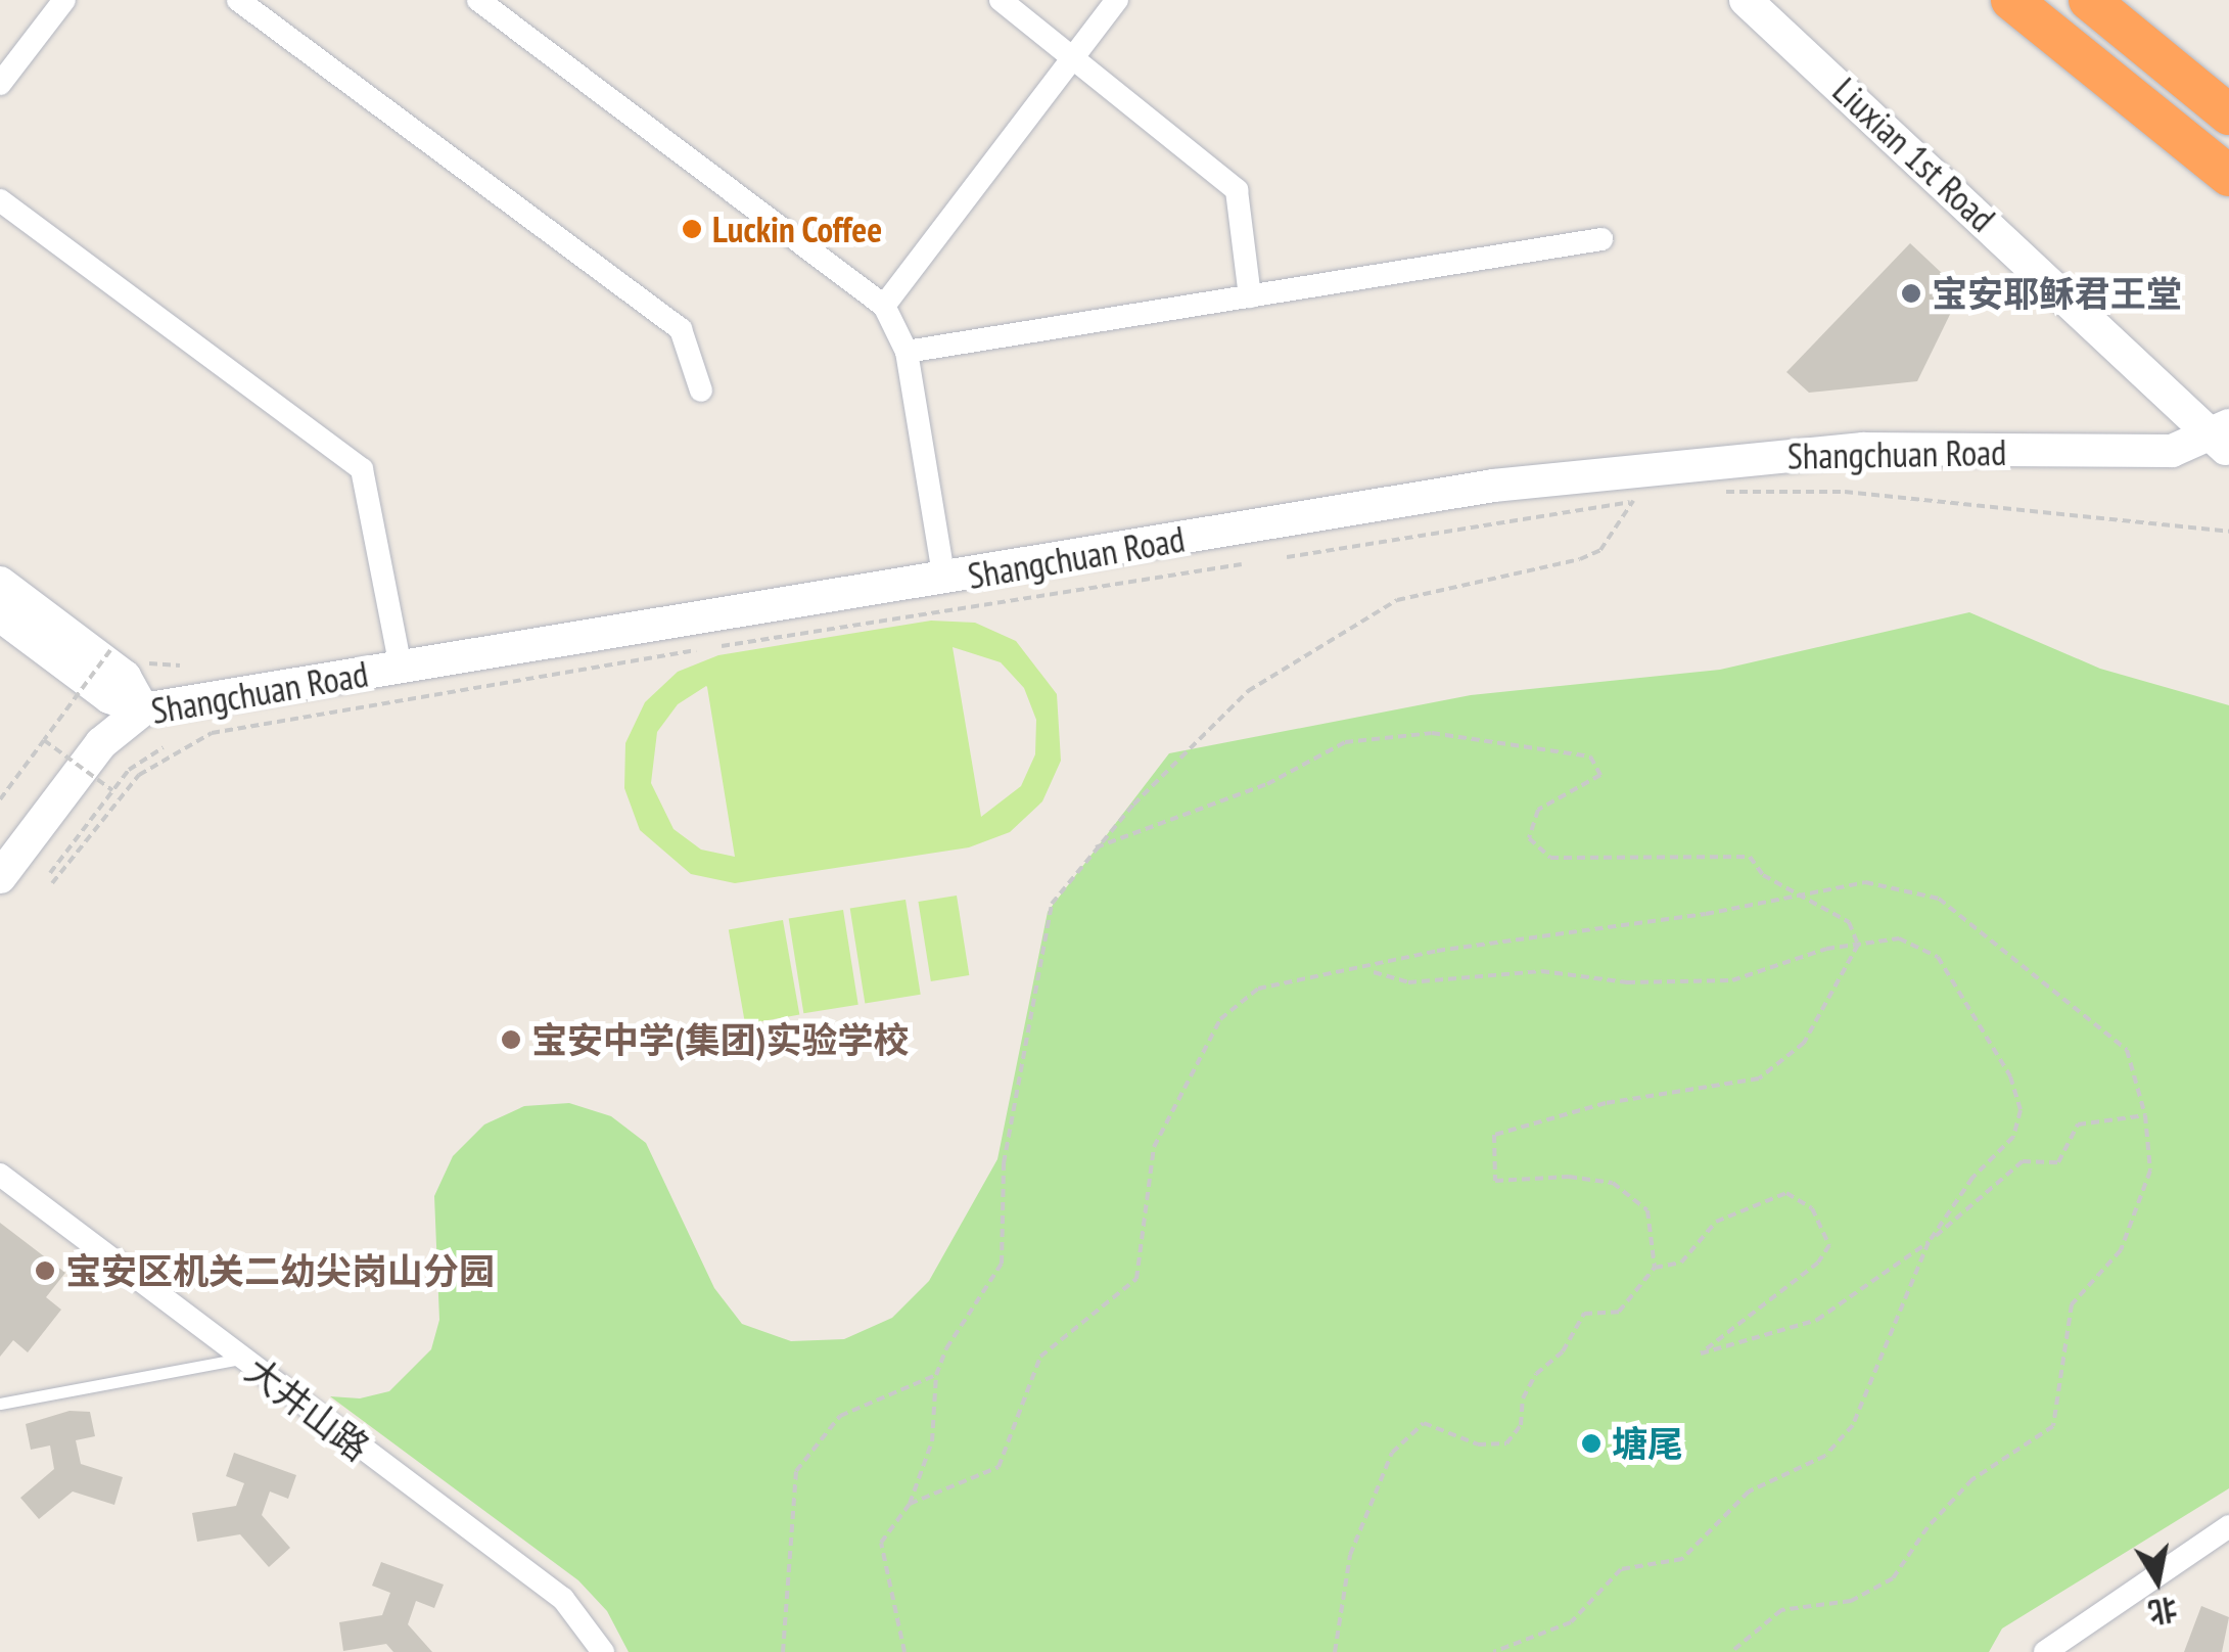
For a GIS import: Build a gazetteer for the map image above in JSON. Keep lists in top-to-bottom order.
{
  "streets": {
    "main road": ["Liuxian 1st Road", "Shangchuan Road"],
    "street": ["大井山路"]
  },
  "crossings": [
    ["Liuxian 1st Road", "Shangchuan Road"]
  ],
  "places": [
    "Luckin Coffee",
    "宝安耶稣君王堂",
    "宝安中学(集团)实验学校",
    "宝安区机关二幼尖岗山分园",
    "塘尾"
  ],
  "north": "bottom"
}
